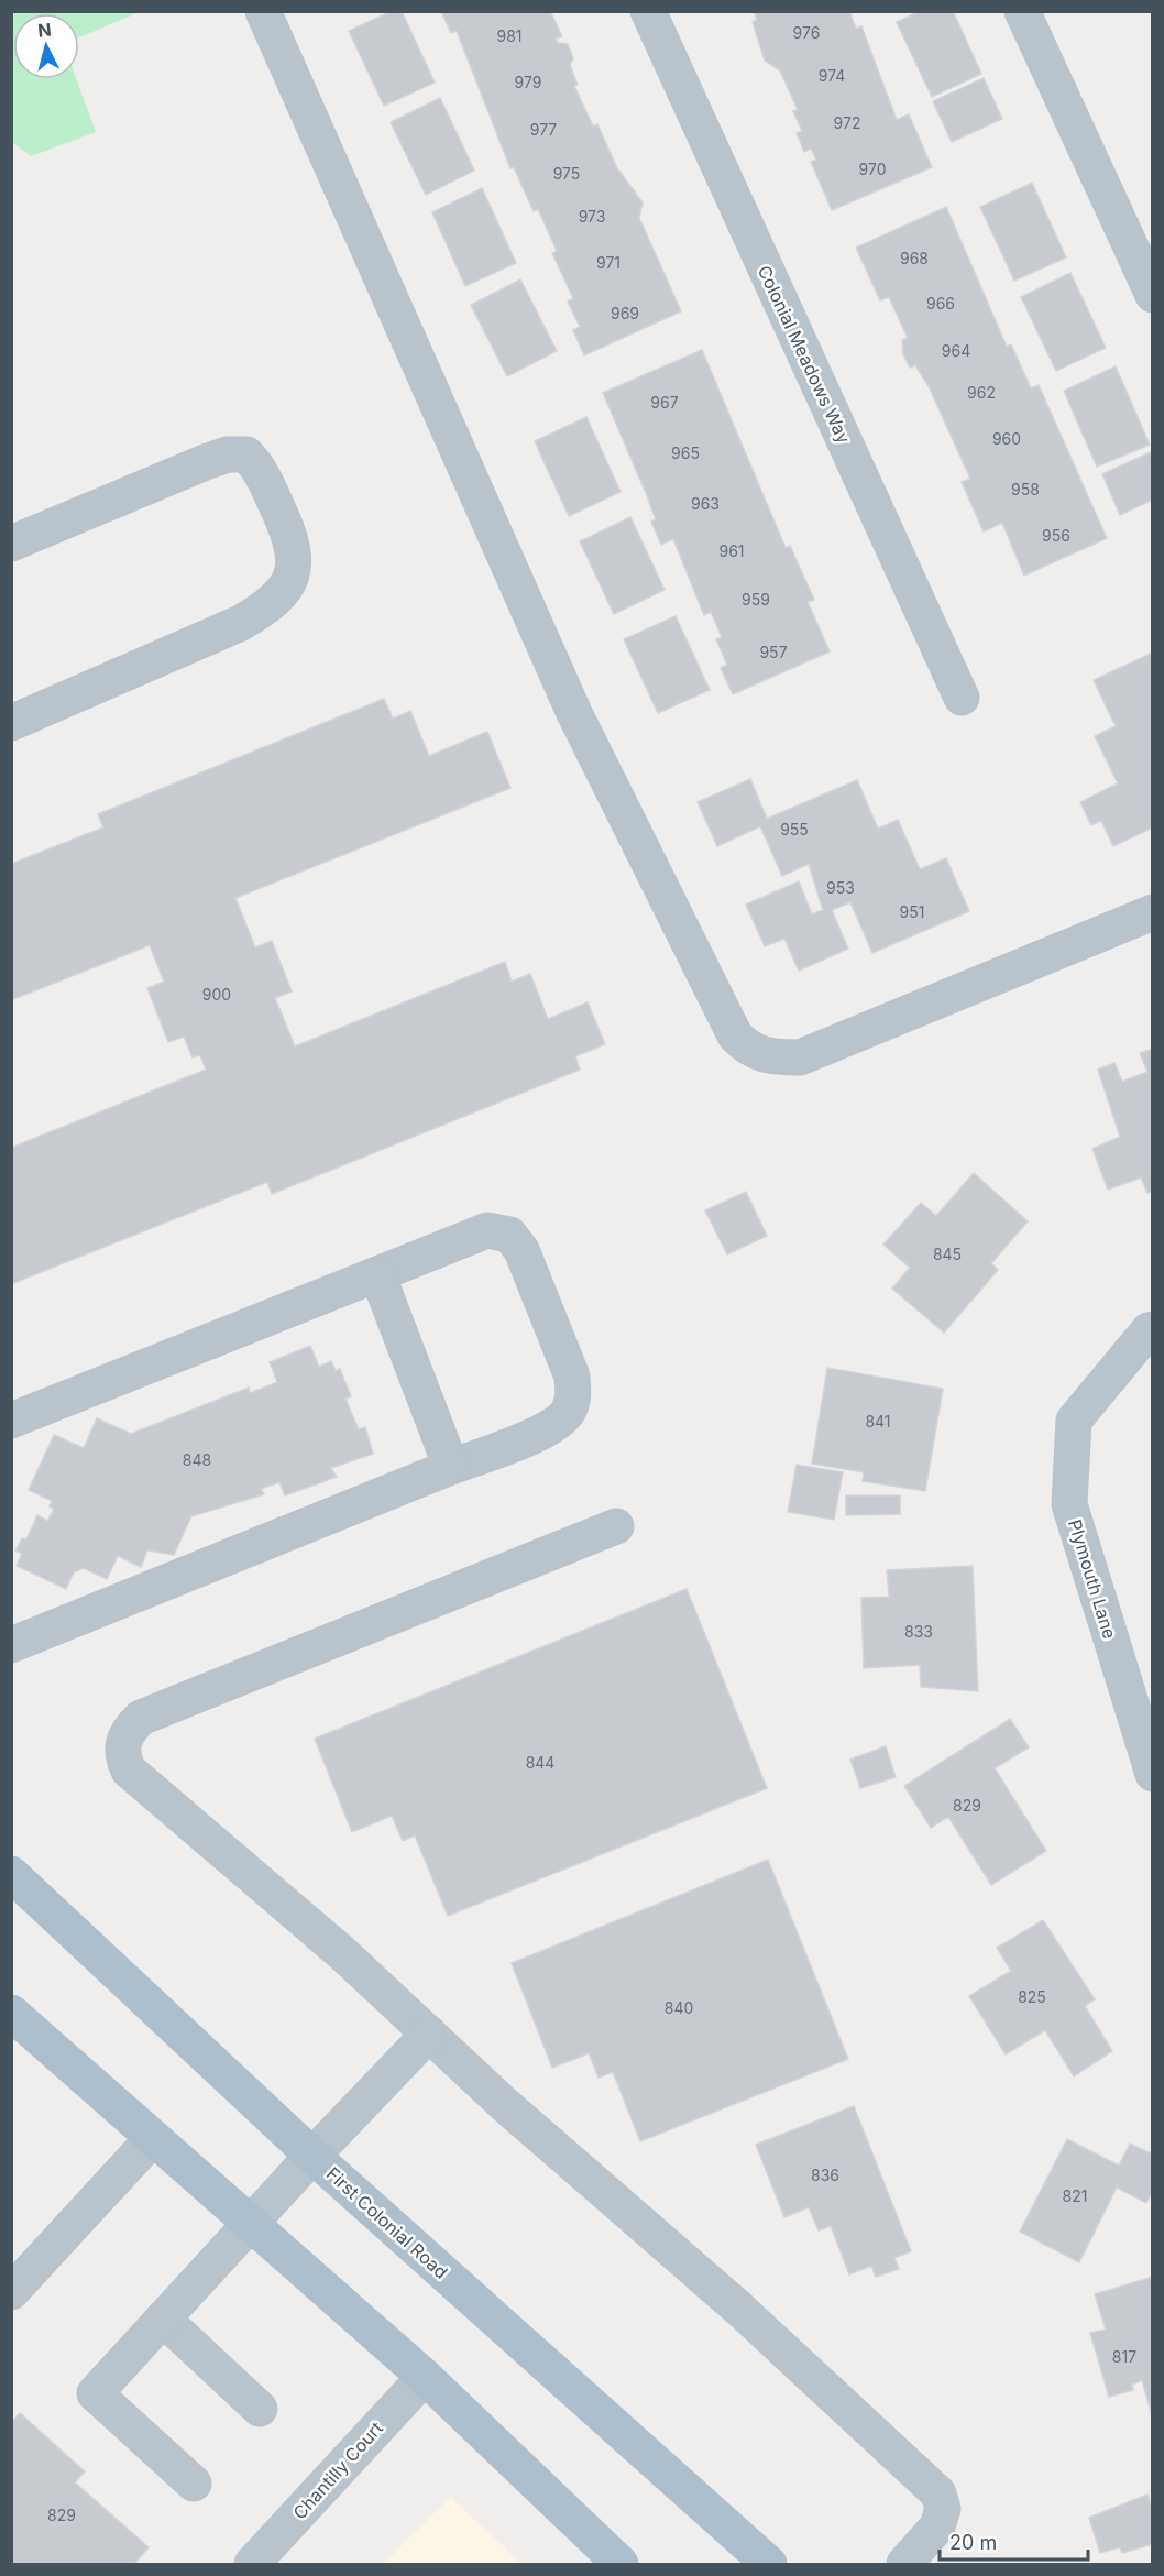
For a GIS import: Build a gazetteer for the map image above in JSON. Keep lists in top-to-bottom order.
{
  "streets": {
    "main road": ["First Colonial Road"],
    "street": ["Colonial Meadows Way", "Plymouth Lane", "Chantilly Court"]
  },
  "house_numbers": [
    "976",
    "981",
    "974",
    "979",
    "972",
    "977",
    "970",
    "975",
    "973",
    "968",
    "971",
    "966",
    "969",
    "964",
    "962",
    "967",
    "960",
    "965",
    "958",
    "963",
    "956",
    "961",
    "959",
    "957",
    "955",
    "953",
    "951",
    "900",
    "845",
    "841",
    "848",
    "833",
    "844",
    "829",
    "825",
    "840",
    "836",
    "821",
    "817",
    "829"
  ],
  "scale_bar": "20 m",
  "north": "top"
}
